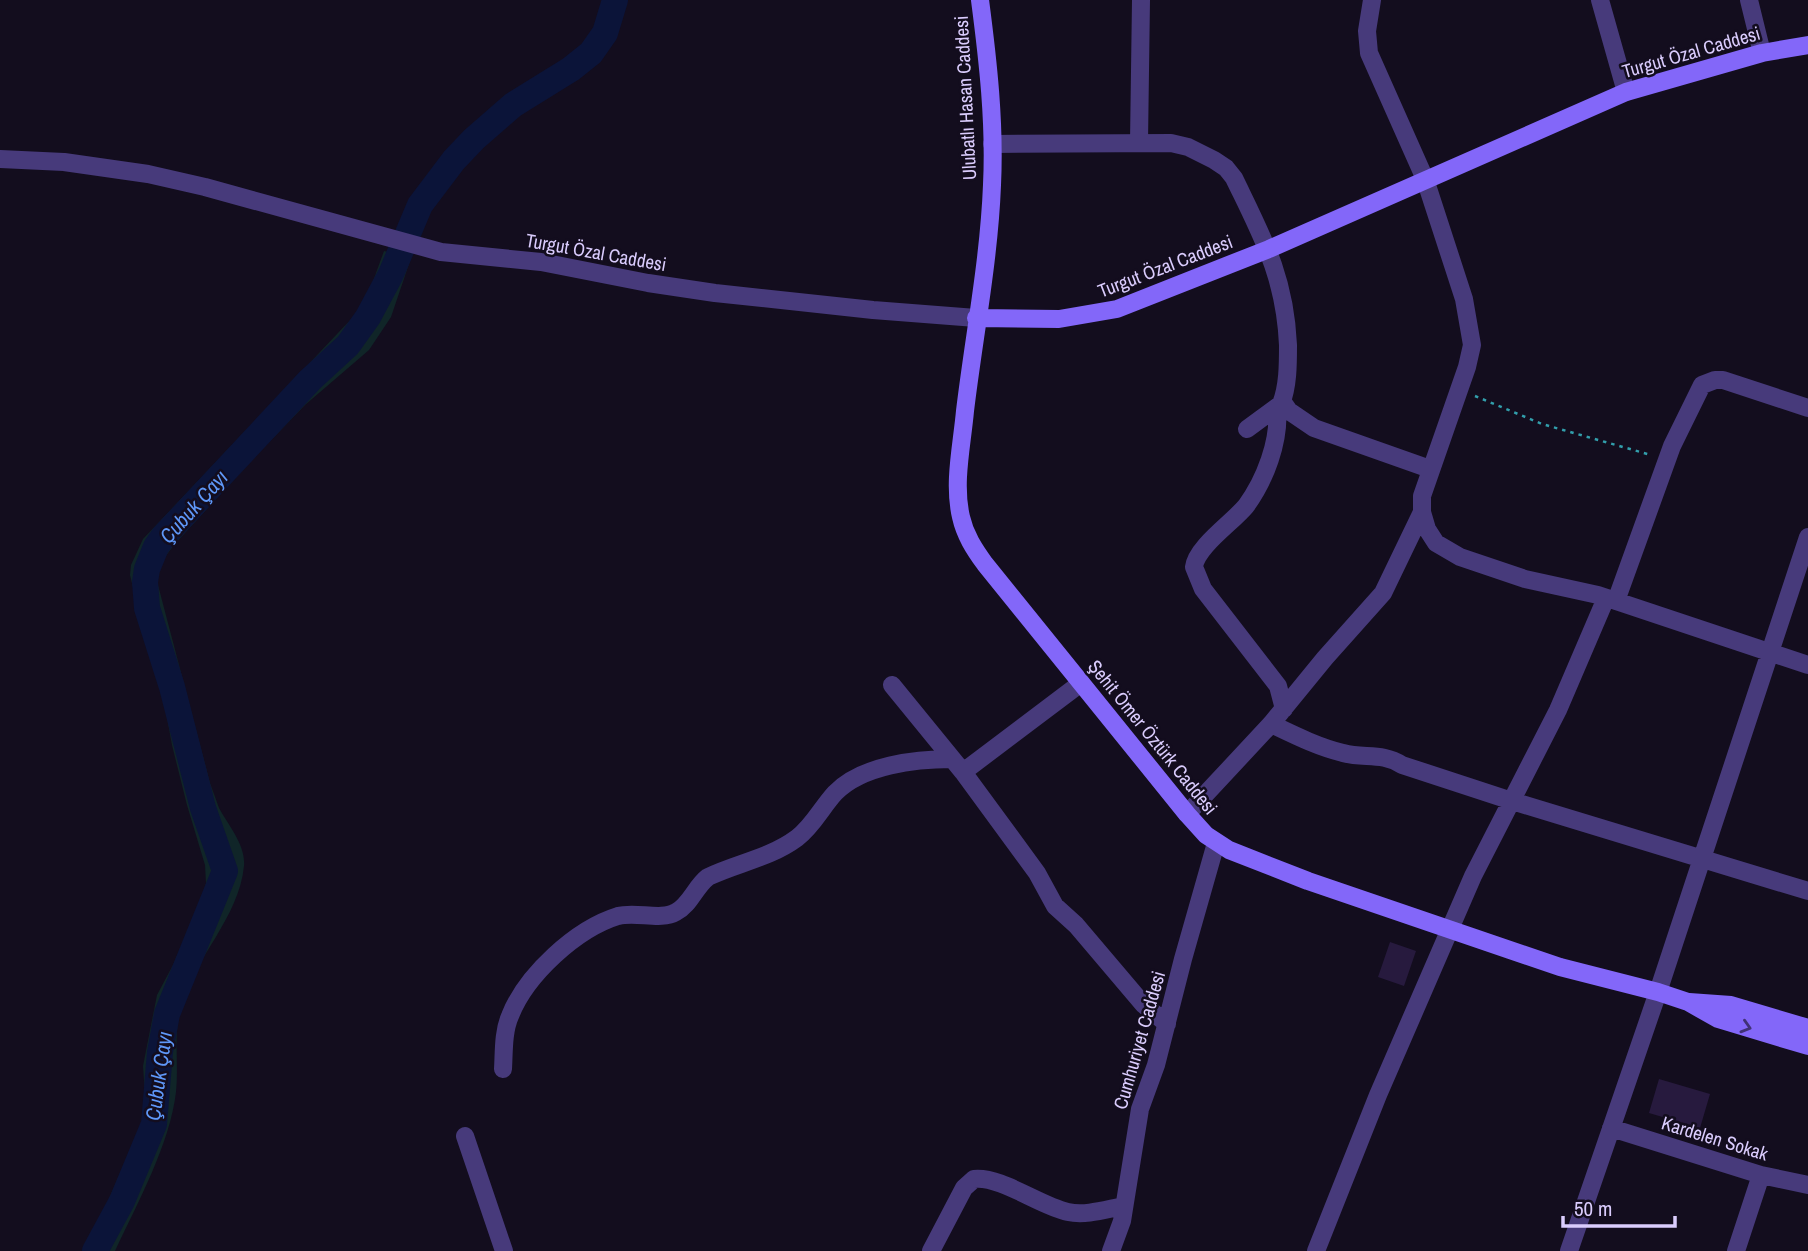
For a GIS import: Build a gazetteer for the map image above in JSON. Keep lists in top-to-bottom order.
{
  "streets": {
    "street": [
      "Turgut Özal Caddesi",
      "Ulubatlı Hasan Caddesi",
      "Şehit Ömer Öztürk Caddesi",
      "Cumhuriyet Caddesi",
      "Kardelen Sokak"
    ]
  },
  "crossings": [
    ["Turgut Özal Caddesi", "Ulubatlı Hasan Caddesi"],
    ["Turgut Özal Caddesi", "Şehit Ömer Öztürk Caddesi"],
    ["Ulubatlı Hasan Caddesi", "Şehit Ömer Öztürk Caddesi"],
    ["Şehit Ömer Öztürk Caddesi", "Cumhuriyet Caddesi"]
  ],
  "water": ["Çubuk Çayı"],
  "scale_bar": "50 m"
}
